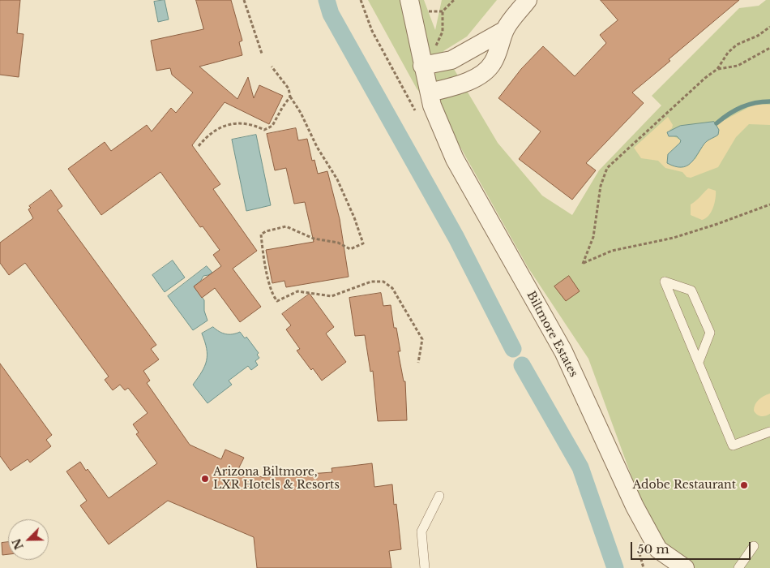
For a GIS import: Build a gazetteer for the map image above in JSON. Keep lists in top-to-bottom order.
{
  "streets": {
    "street": ["Biltmore Estates"]
  },
  "places": ["Arizona Biltmore, LXR Hotels & Resorts", "Adobe Restaurant"],
  "scale_bar": "50 m",
  "north": "bottom left"
}
